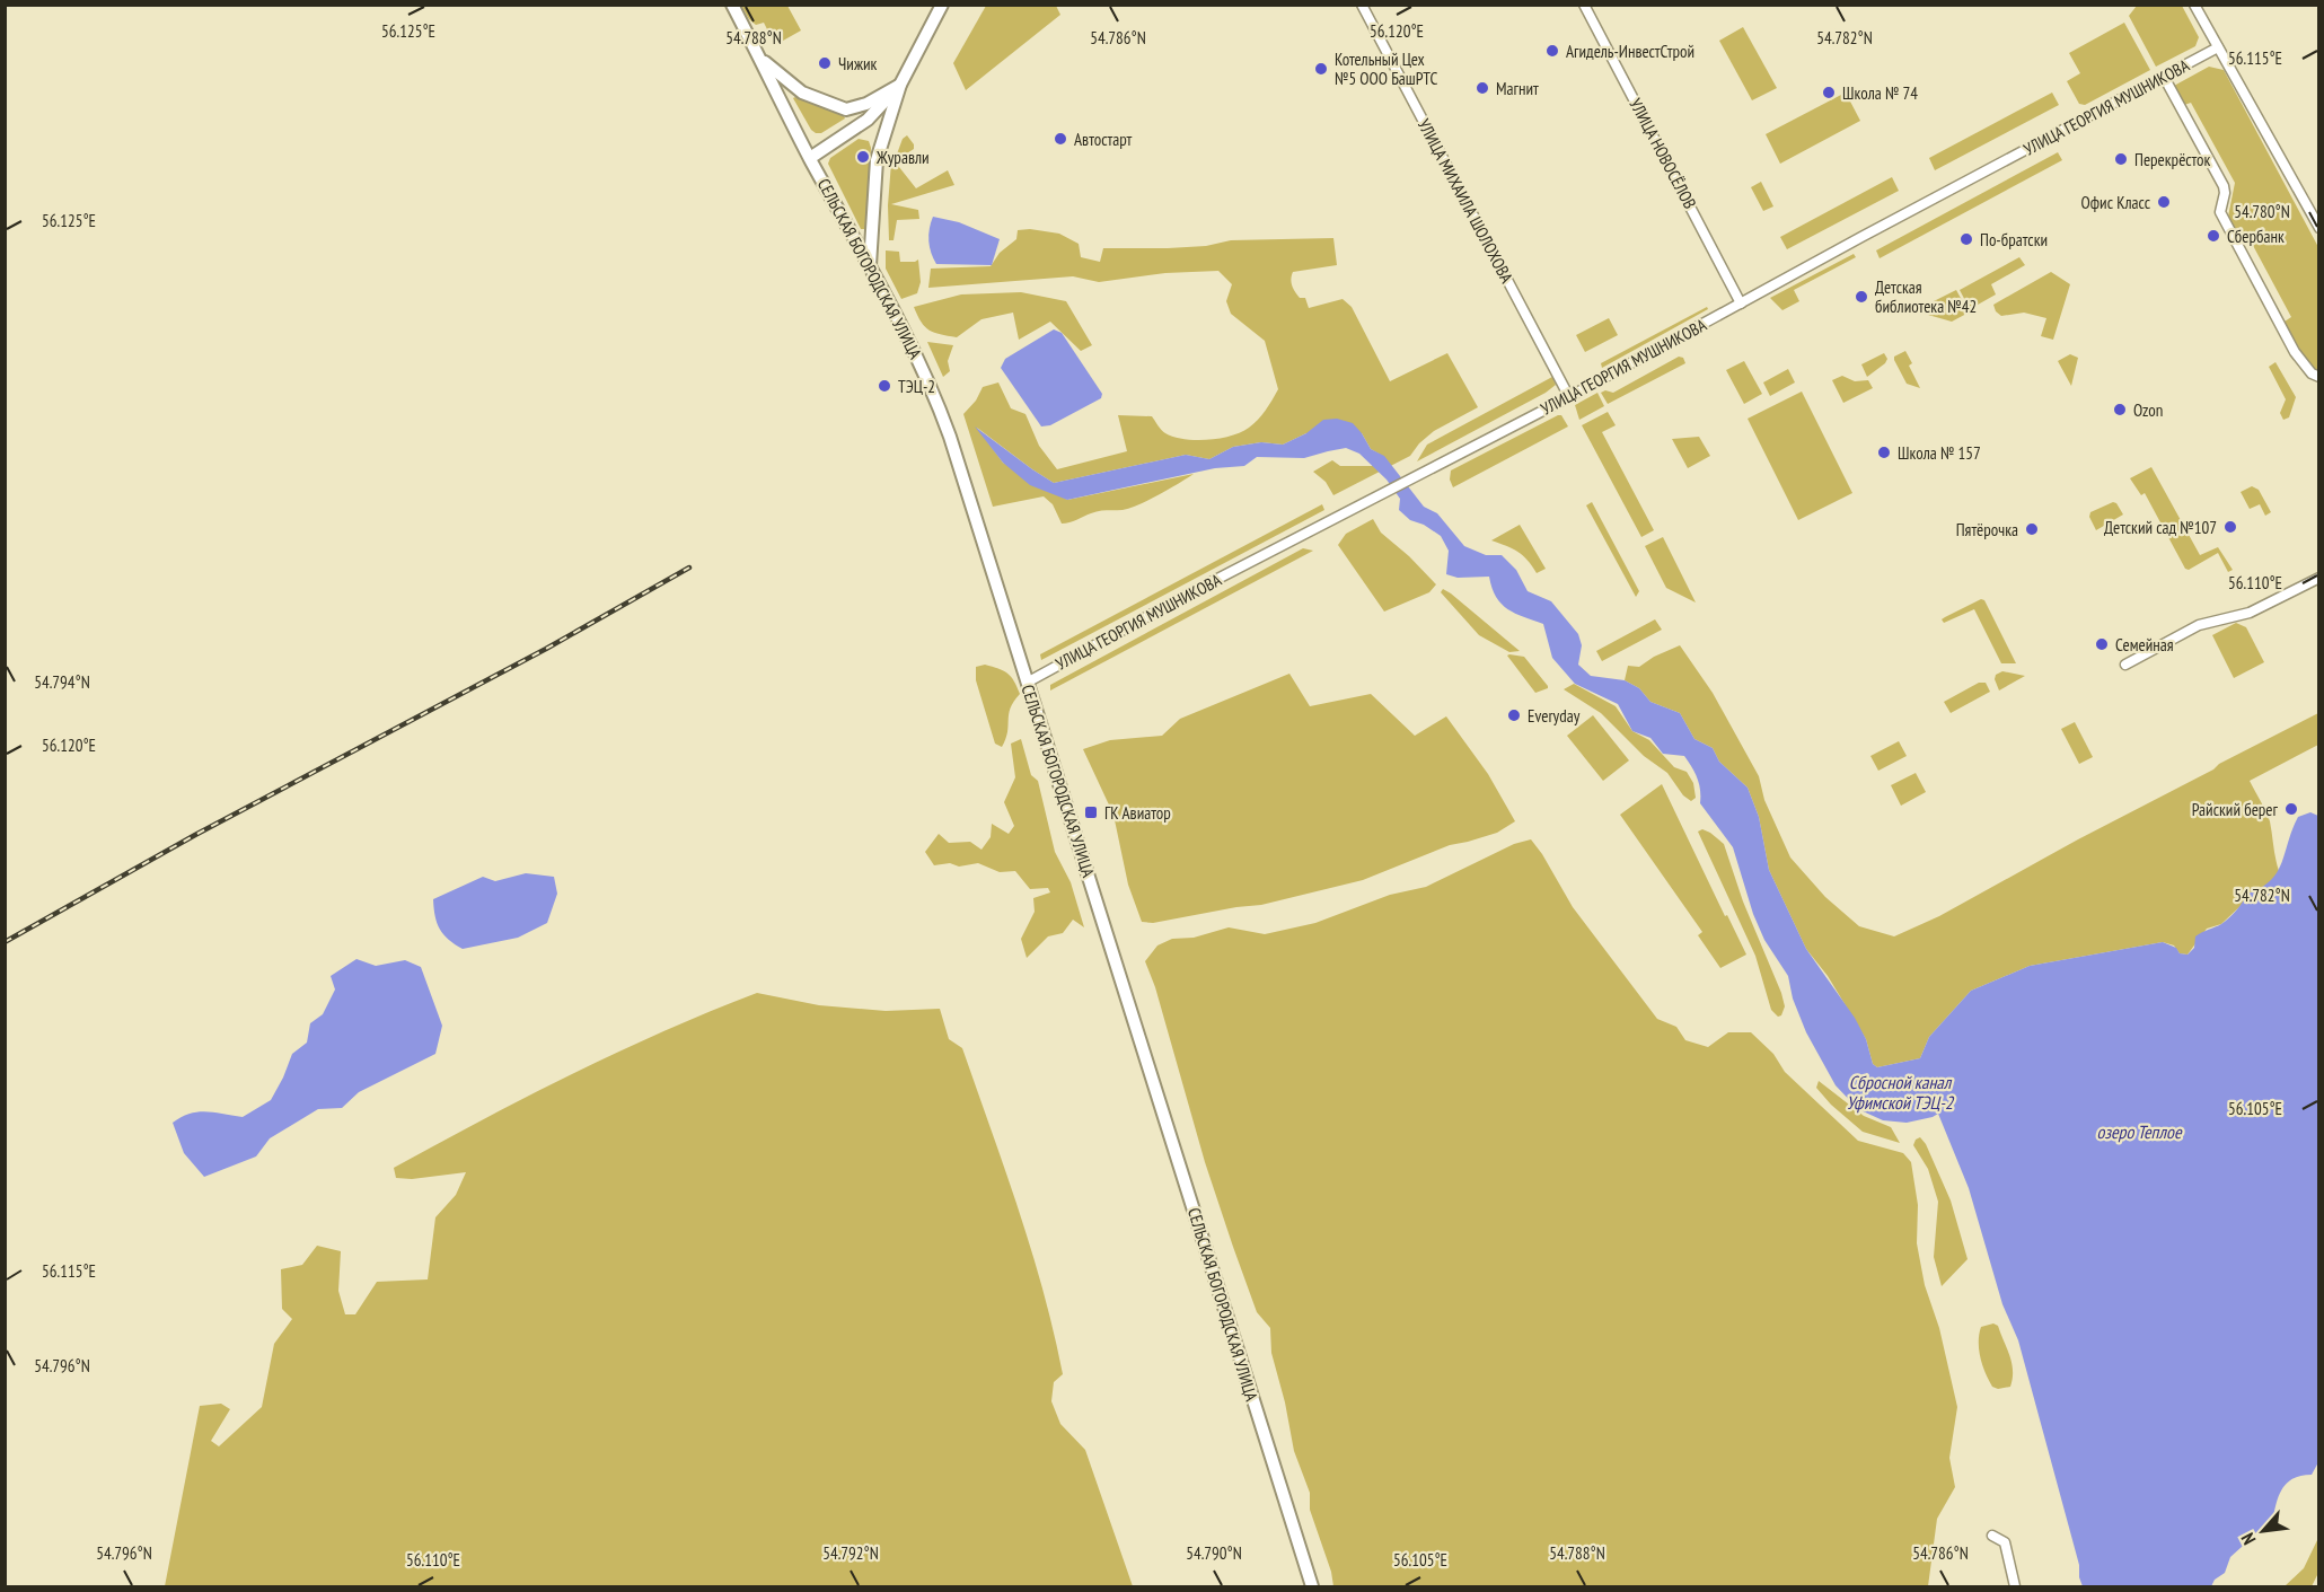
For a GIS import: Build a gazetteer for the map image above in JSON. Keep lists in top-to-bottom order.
{
  "streets": {
    "main road": ["СЕЛЬСКАЯ БОГОРОДСКАЯ УЛИЦА"],
    "street": ["УЛИЦА ГЕОРГИЯ МУШНИКОВА", "УЛИЦА НОВОСЁЛОВ", "УЛИЦА МИХАИЛА ШОЛОХОВА"]
  },
  "crossings": [
    ["УЛИЦА ГЕОРГИЯ МУШНИКОВА", "УЛИЦА НОВОСЁЛОВ"],
    ["УЛИЦА ГЕОРГИЯ МУШНИКОВА", "УЛИЦА МИХАИЛА ШОЛОХОВА"],
    ["УЛИЦА ГЕОРГИЯ МУШНИКОВА", "СЕЛЬСКАЯ БОГОРОДСКАЯ УЛИЦА"]
  ],
  "water": ["Сбросной канал Уфимской ТЭЦ-2", "озеро Теплое"],
  "places": {
    "other": [
      "Агидель-ИнвестСтрой",
      "Чижик",
      "Котельный Цех №5 ООО БашРТС",
      "Магнит",
      "Школа № 74",
      "Автостарт",
      "Журавли",
      "Перекрёсток",
      "Офис Класс",
      "Сбербанк",
      "По-братски",
      "Детская библиотека №42",
      "ТЭЦ-2",
      "Ozon",
      "Школа № 157",
      "Детский сад №107",
      "Пятёрочка",
      "Семейная",
      "Everyday",
      "Райский берег"
    ],
    "transit": ["ГК Авиатор"]
  },
  "north": "bottom left",
  "coordinates": [
    "56.125°E",
    "56.120°E",
    "54.788°N",
    "54.782°N",
    "54.786°N",
    "56.115°E",
    "54.780°N",
    "56.110°E",
    "54.794°N",
    "56.105°E",
    "54.796°N",
    "54.792°N",
    "54.790°N"
  ]
}
